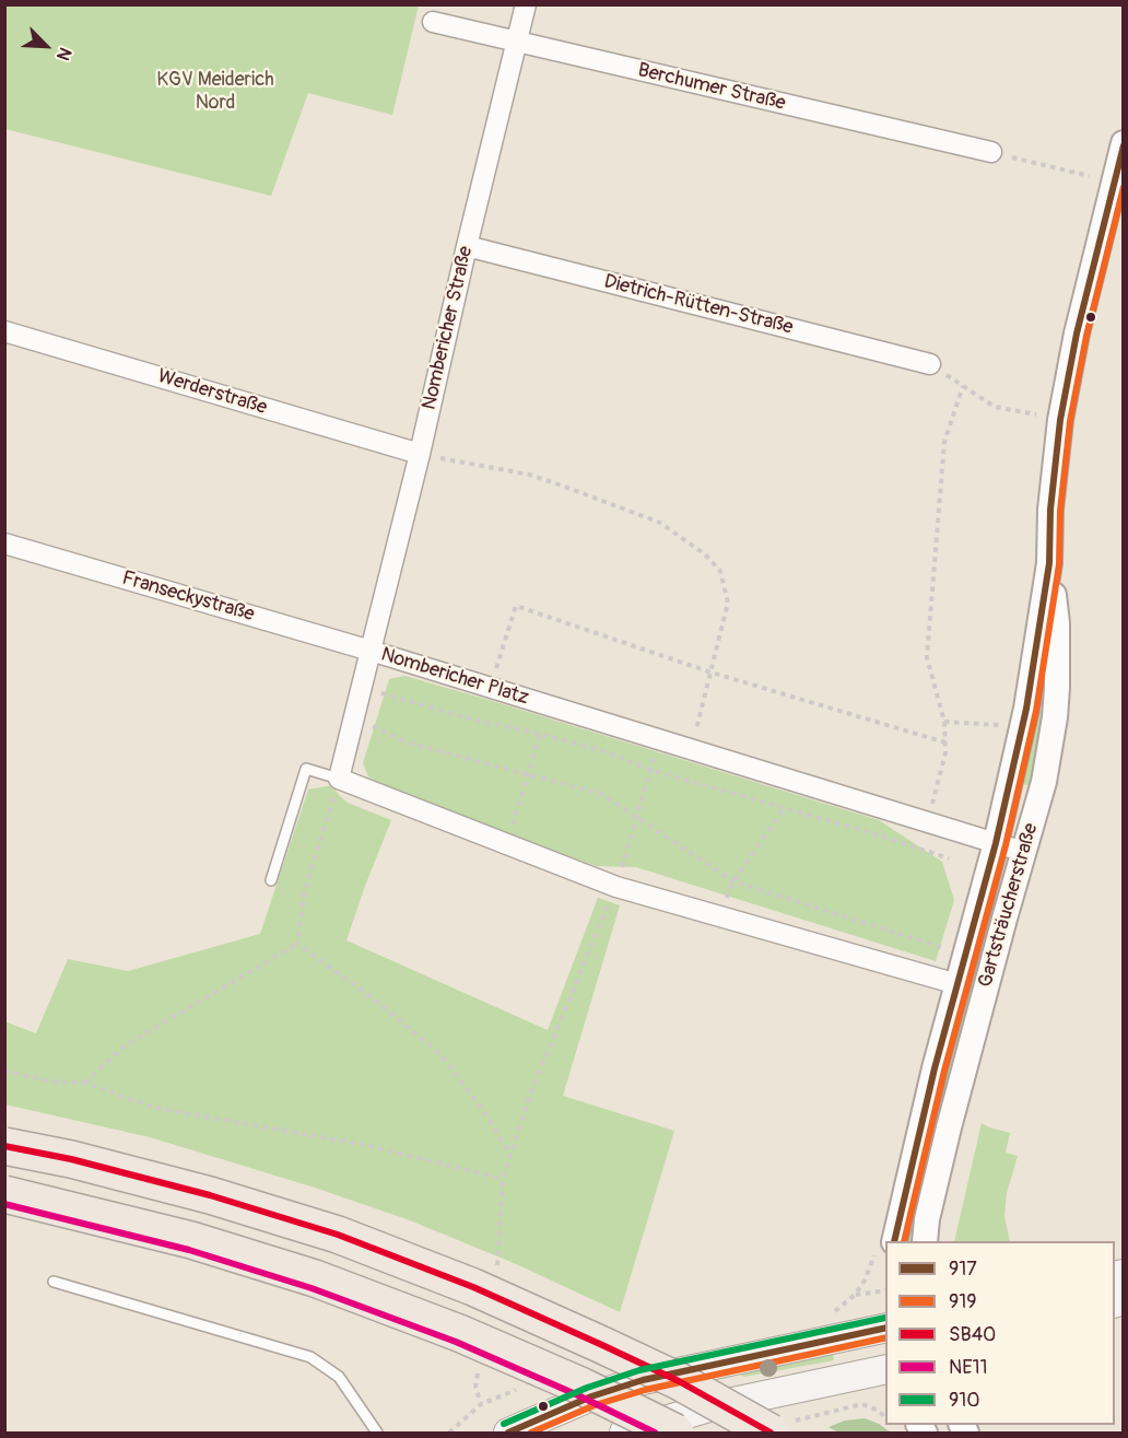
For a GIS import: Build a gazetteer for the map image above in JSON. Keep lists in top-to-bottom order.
{
  "streets": {
    "street": [
      "Berchumer Straße",
      "Dietrich-Rütten-Straße",
      "Nombericher Straße",
      "Werderstraße",
      "Franseckystraße",
      "Nombericher Platz",
      "Gartsträucherstraße"
    ]
  },
  "crossings": [
    ["Berchumer Straße", "Nombericher Straße"],
    ["Dietrich-Rütten-Straße", "Nombericher Straße"],
    ["Nombericher Straße", "Werderstraße"],
    ["Nombericher Straße", "Franseckystraße"],
    ["Nombericher Straße", "Nombericher Platz"],
    ["Franseckystraße", "Nombericher Platz"],
    ["Nombericher Platz", "Gartsträucherstraße"]
  ],
  "parks": ["KGV Meiderich Nord"],
  "lines": [
    "transit line 917",
    "transit line 919",
    "transit line SB40",
    "transit line NE11",
    "transit line 910"
  ],
  "legend": [
    "917",
    "919",
    "SB40",
    "NE11",
    "910"
  ],
  "north": "bottom right"
}
